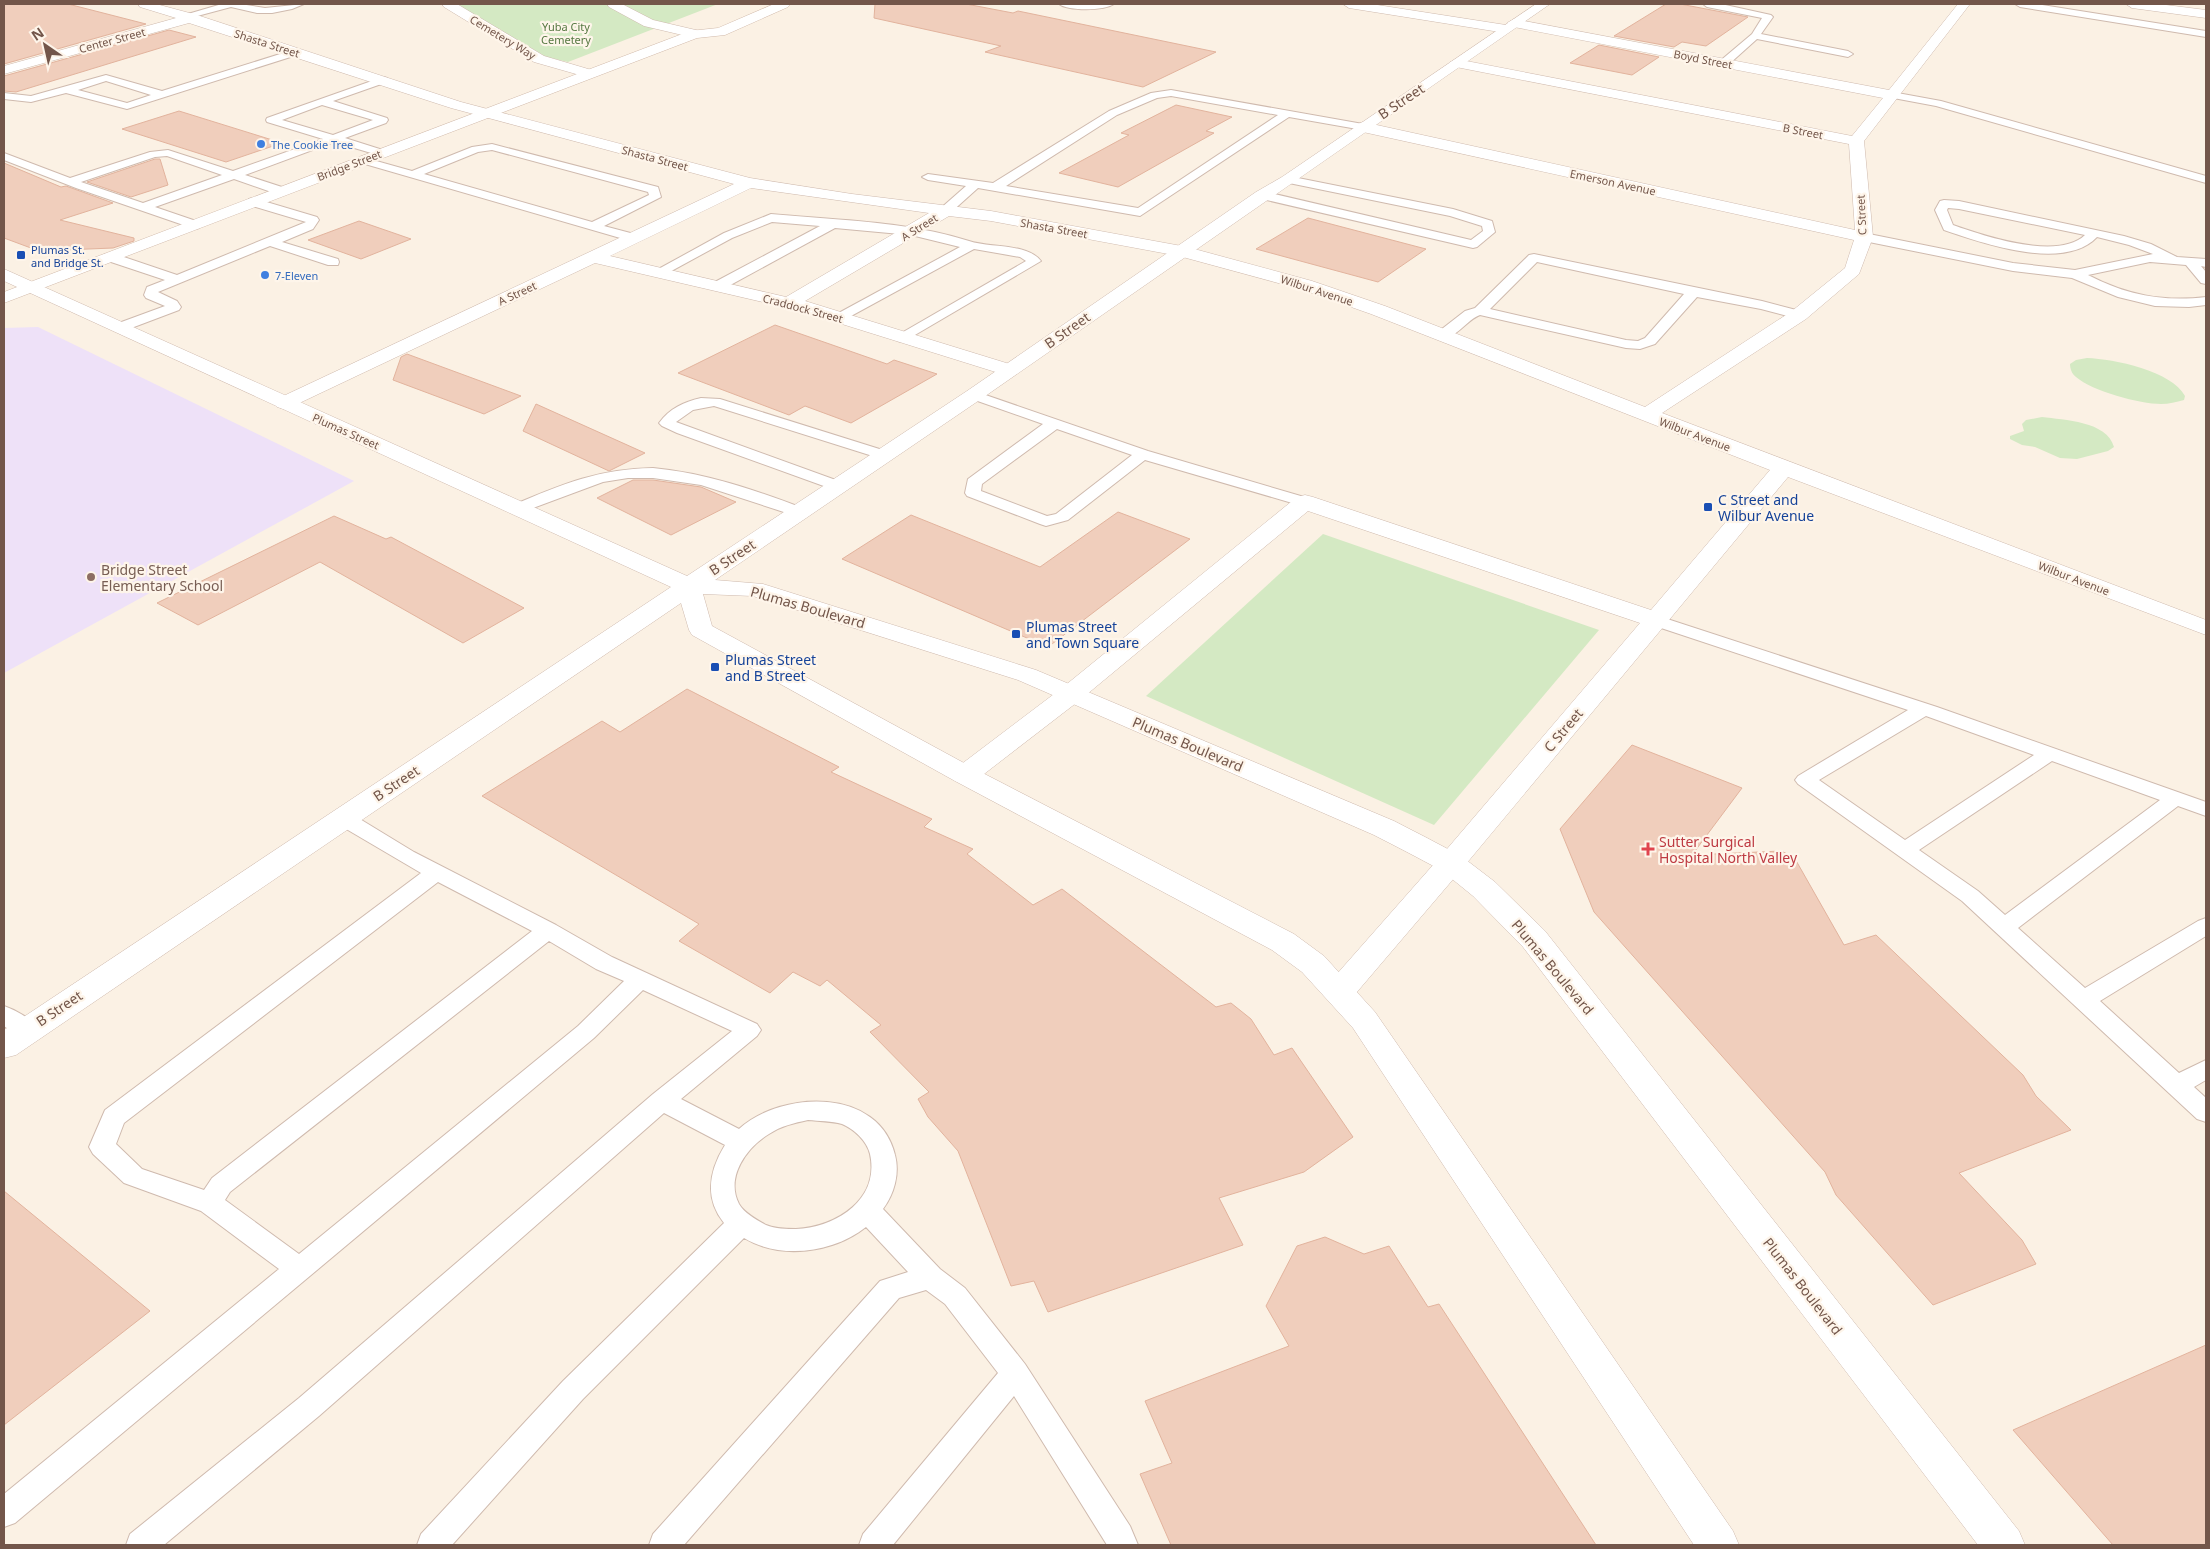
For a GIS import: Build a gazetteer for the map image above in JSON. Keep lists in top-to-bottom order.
{
  "streets": {
    "street": [
      "Cemetery Way",
      "Center Street",
      "Shasta Street",
      "Boyd Street",
      "B Street",
      "Bridge Street",
      "Emerson Avenue",
      "C Street",
      "A Street",
      "Wilbur Avenue",
      "Craddock Street",
      "Plumas Street",
      "Plumas Boulevard"
    ]
  },
  "crossings": [
    ["Cemetery Way", "Bridge Street"],
    ["Center Street", "Shasta Street"],
    ["Shasta Street", "B Street"],
    ["Shasta Street", "Bridge Street"],
    ["Shasta Street", "A Street"],
    ["Shasta Street", "Wilbur Avenue"],
    ["Boyd Street", "B Street"],
    ["B Street", "Emerson Avenue"],
    ["B Street", "C Street"],
    ["B Street", "Wilbur Avenue"],
    ["B Street", "Craddock Street"],
    ["B Street", "Plumas Street"],
    ["B Street", "Plumas Boulevard"],
    ["Bridge Street", "Plumas Street"],
    ["Emerson Avenue", "C Street"],
    ["C Street", "Wilbur Avenue"],
    ["C Street", "Plumas Boulevard"],
    ["A Street", "Craddock Street"],
    ["A Street", "Plumas Street"],
    ["Plumas Street", "Plumas Boulevard"]
  ],
  "parks": ["Yuba City Cemetery"],
  "places": {
    "other": ["The Cookie Tree", "7-Eleven", "Bridge Street Elementary School"],
    "transit": [
      "Plumas St. and Bridge St.",
      "C Street and Wilbur Avenue",
      "Plumas Street and Town Square",
      "Plumas Street and B Street"
    ],
    "health": ["Sutter Surgical Hospital North Valley"]
  },
  "north": "top left"
}
